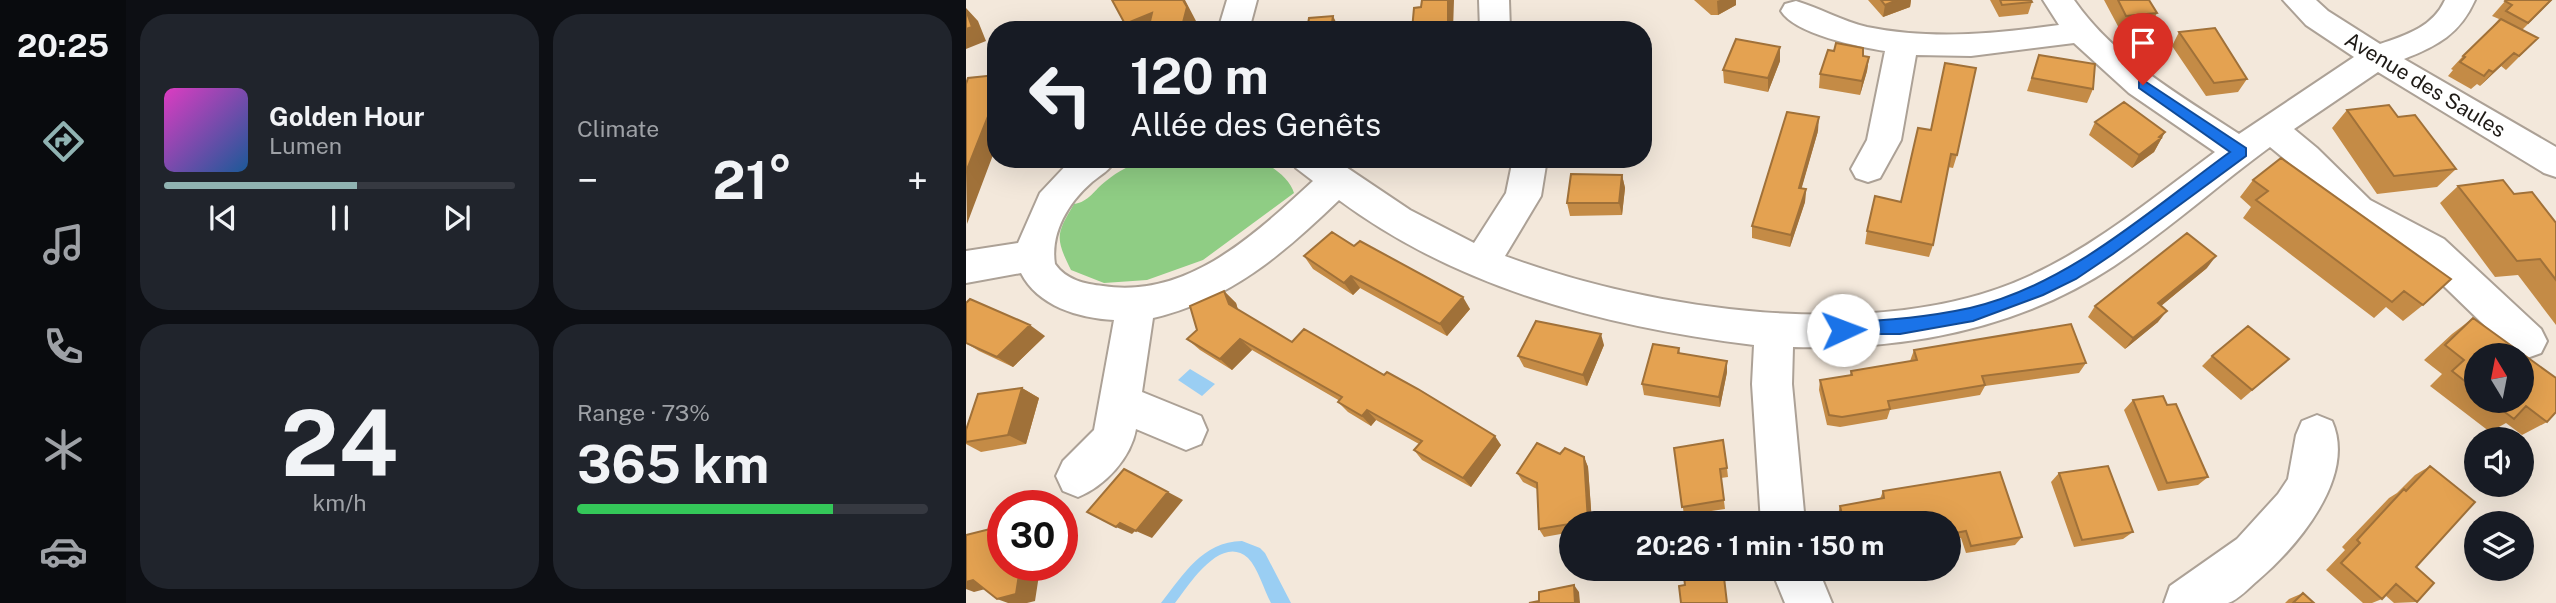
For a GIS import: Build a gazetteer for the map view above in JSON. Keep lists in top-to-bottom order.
{
  "streets": {
    "street": ["Avenue des Saules"]
  },
  "north": "top",
  "page": {
    "tabs": "20:25",
    "tile": [
      "Climate",
      ["24", "km/h"],
      ["Range · 73%", "365 km"]
    ],
    "turn": ["120 m", "Allée des Genêts"],
    "song": ["Golden Hour", "Lumen"],
    "heat": ["−", "21°", "+"],
    "limit": "30",
    "trip": "20:26 · 1 min · 150 m"
  }
}
